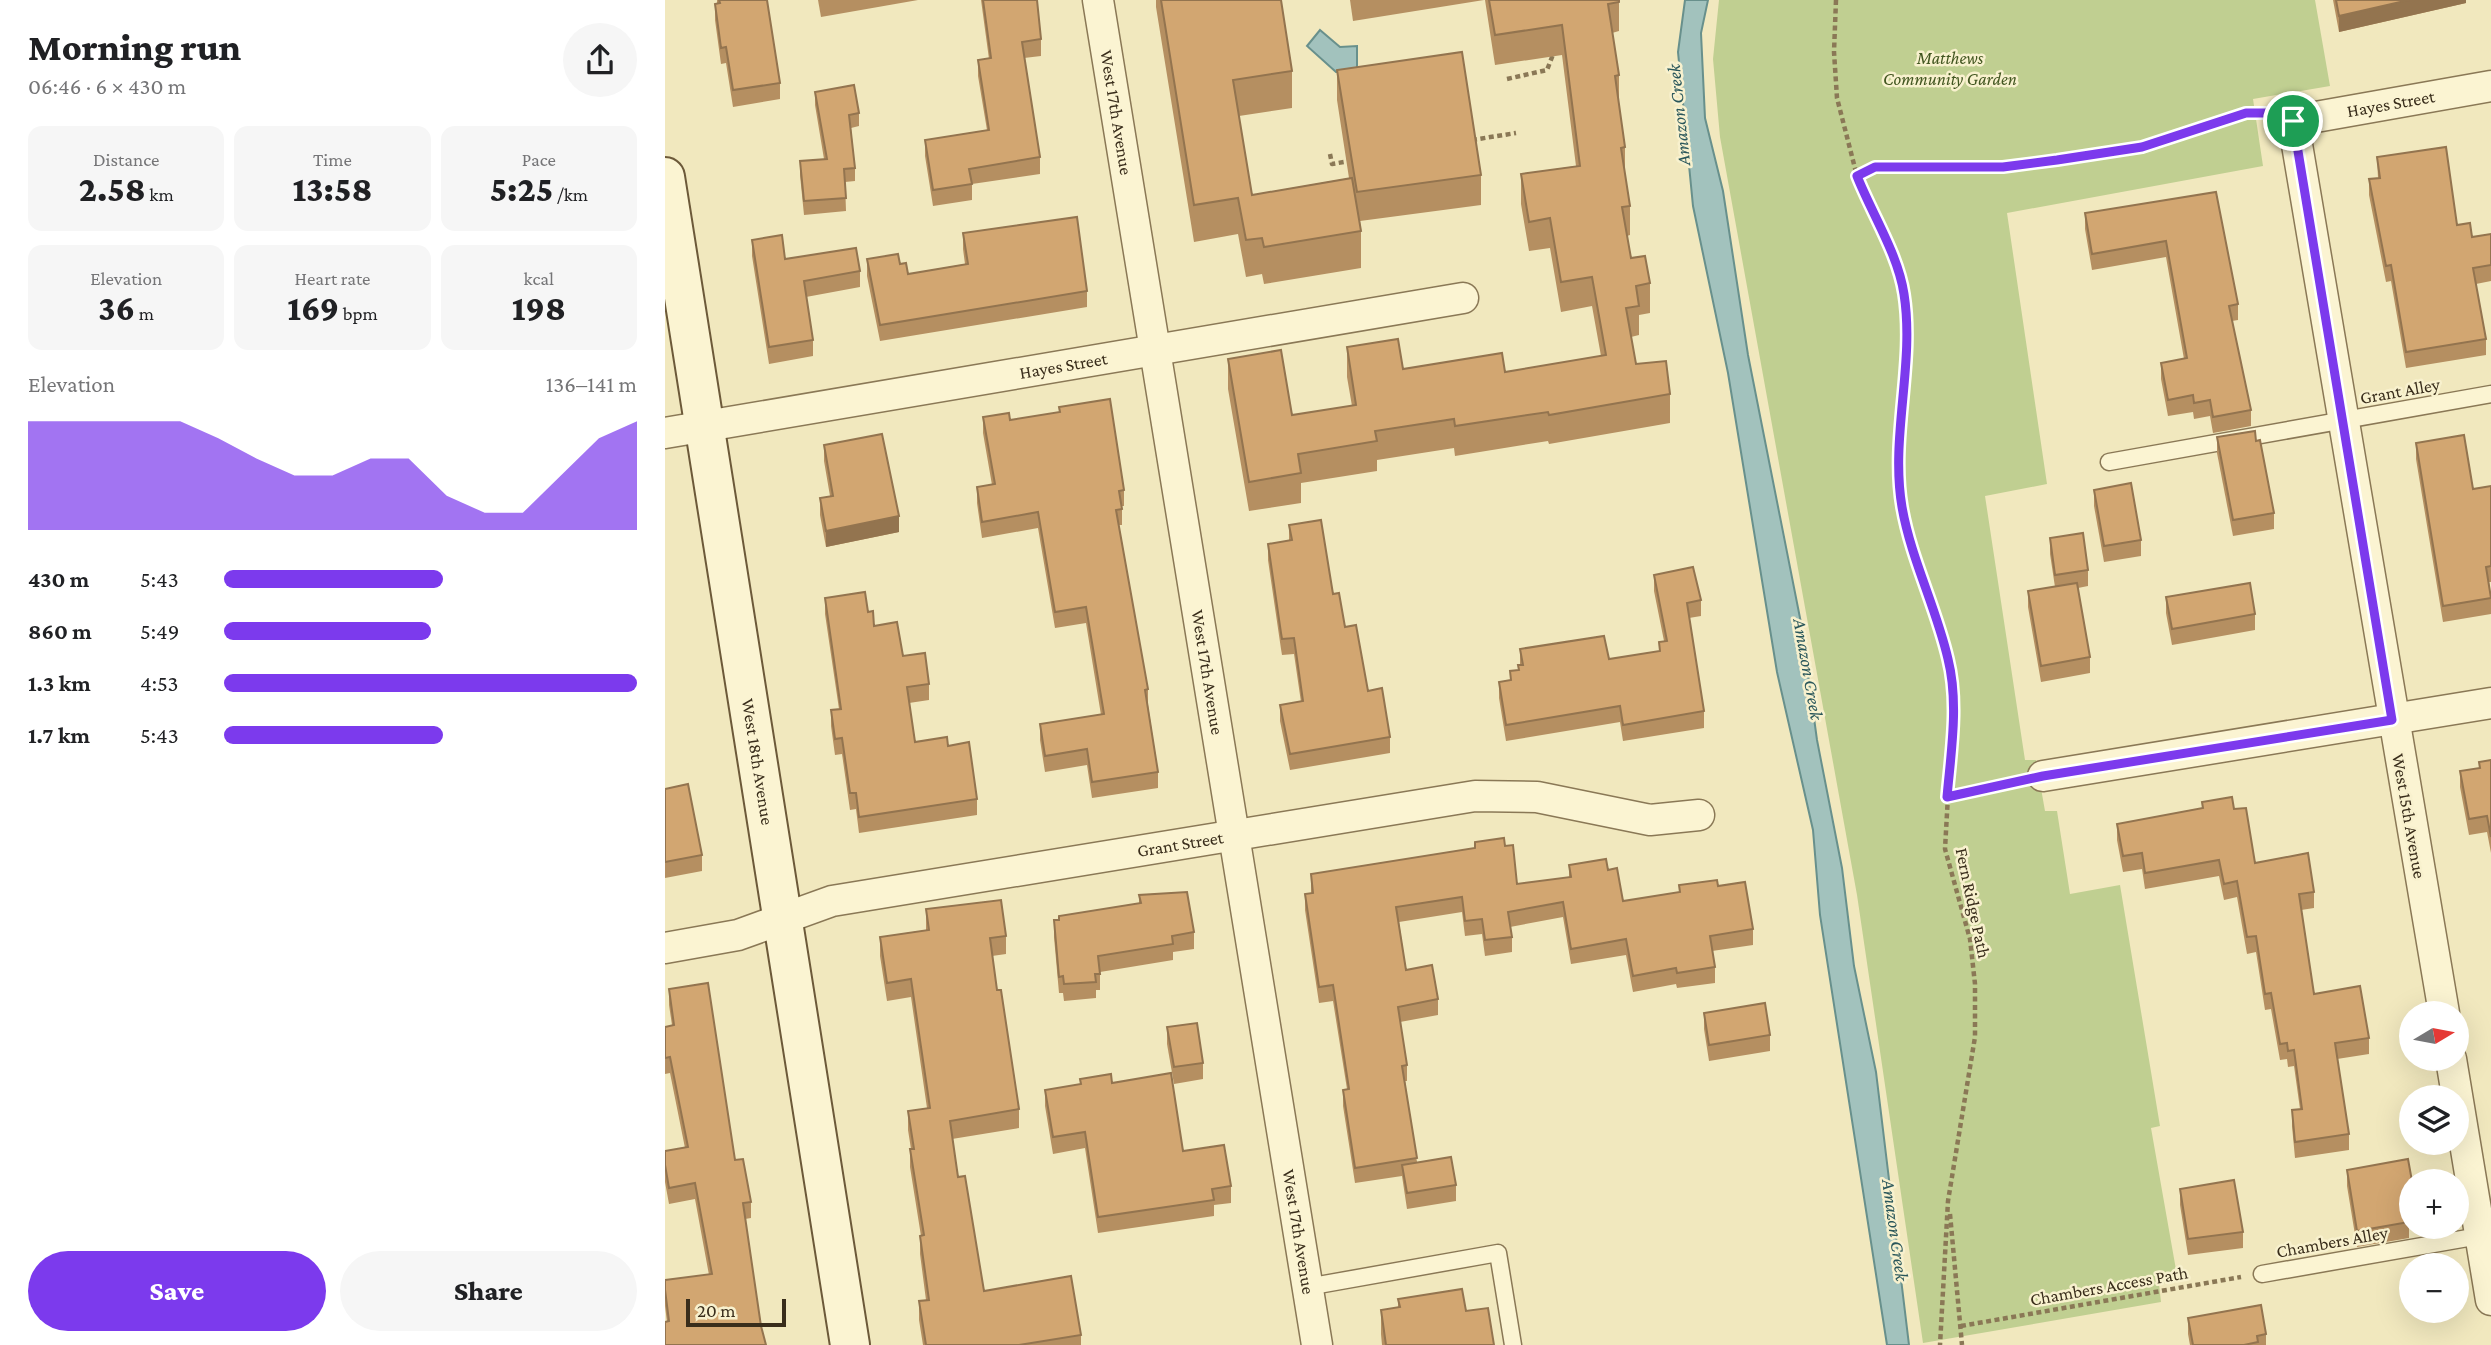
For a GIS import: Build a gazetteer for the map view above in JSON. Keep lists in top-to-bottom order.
{
  "streets": {
    "main road": ["West 18th Avenue"],
    "street": [
      "Hayes Street",
      "West 17th Avenue",
      "West 15th Avenue",
      "Grant Street"
    ],
    "lane": ["Grant Alley", "Chambers Alley"],
    "path": ["Fern Ridge Path", "Chambers Access Path"]
  },
  "crossings": [
    ["Hayes Street", "West 17th Avenue"],
    ["Hayes Street", "West 18th Avenue"],
    ["Hayes Street", "West 15th Avenue"],
    ["West 17th Avenue", "Grant Street"],
    ["Grant Alley", "West 15th Avenue"],
    ["West 18th Avenue", "Grant Street"],
    ["Fern Ridge Path", "Chambers Access Path"],
    ["Chambers Alley", "Chambers Access Path"]
  ],
  "water": ["Amazon Creek"],
  "parks": ["Matthews Community Garden"],
  "scale_bar": "20 m",
  "north": "right",
  "page": {
    "heading": ["Morning run", "06:46 · 6 × 430 m"],
    "stats": [
      ["Distance", "2.58 km"],
      ["Time", "13:58"],
      ["Pace", "5:25 /km"],
      ["Elevation", "36 m"],
      ["Heart rate", "169 bpm"],
      ["kcal", "198"]
    ],
    "chart": ["Elevation", "136–141 m"],
    "list": [
      {
        "name": "430 m",
        "note": "5:43"
      },
      {
        "name": "860 m",
        "note": "5:49"
      },
      {
        "name": "1.3 km",
        "note": "4:53"
      },
      {
        "name": "1.7 km",
        "note": "5:43"
      }
    ],
    "map_buttons": ["+", "−"],
    "buttons": ["Save", "Share"],
    "scale": "20 m"
  }
}
